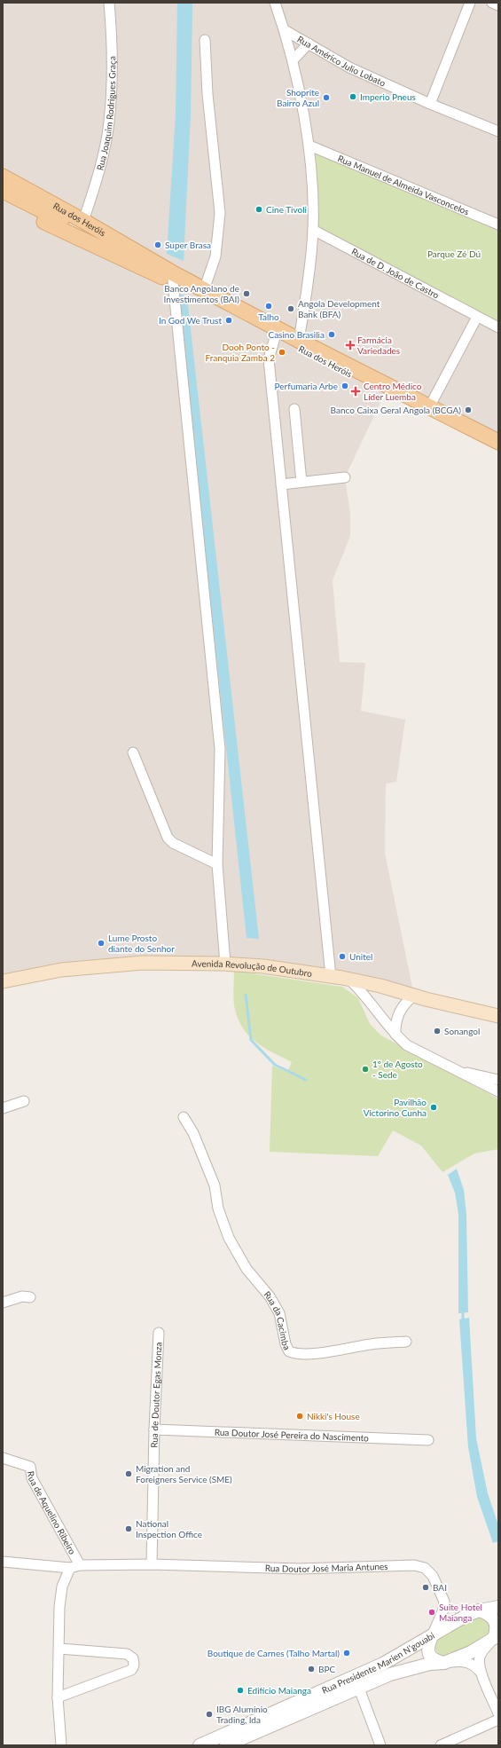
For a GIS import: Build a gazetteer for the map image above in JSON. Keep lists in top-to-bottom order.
{
  "streets": {
    "main road": ["Rua dos Heróis", "Avenida Revolução de Outubro"],
    "street": [
      "Rua Américo Julio Lobato",
      "Rua Joaquim Rodrigues Graça",
      "Rua Manuel de Almeida Vasconcelos",
      "Rua de D. João de Castro",
      "Rua da Cacimba",
      "Rua de Doutor Egas Monza",
      "Rua Doutor José Pereira do Nascimento",
      "Rua de Aquelino Ribeiro",
      "Rua Doutor José Maria Antunes",
      "Rua Presidente Marien N'gouabi"
    ]
  },
  "crossings": [
    ["Rua Joaquim Rodrigues Graça", "Rua dos Heróis"],
    ["Rua de Doutor Egas Monza", "Rua Doutor José Pereira do Nascimento"],
    ["Rua de Doutor Egas Monza", "Rua Doutor José Maria Antunes"],
    ["Rua de Aquelino Ribeiro", "Rua Doutor José Maria Antunes"],
    ["Rua Doutor José Maria Antunes", "Rua Presidente Marien N'gouabi"]
  ],
  "parks": ["Parque Zé Dú"],
  "places": {
    "other": [
      "Imperio Pneus",
      "Shoprite Bairro Azul",
      "Cine Tivoli",
      "Super Brasa",
      "Banco Angolano de Investimentos (BAI)",
      "Talho",
      "Angola Development Bank (BFA)",
      "In God We Trust",
      "Casino Brasilia",
      "Dooh Ponto - Franquia Zamba 2",
      "Perfumaria Arbe",
      "Banco Caixa Geral Angola (BCGA)",
      "Lume Prosto diante do Senhor",
      "Unitel",
      "Sonangol",
      "1º de Agosto - Sede",
      "Pavilhão Victorino Cunha",
      "Nikki's House",
      "Migration and Foreigners Service (SME)",
      "National Inspection Office",
      "BAI",
      "Suite Hotel Maianga",
      "Boutique de Carnes (Talho Martal)",
      "BPC",
      "Edifício Maianga",
      "IBG Alumínio Trading, lda"
    ],
    "health": ["Farmácia Variedades", "Centro Médico Líder Luemba"]
  }
}
